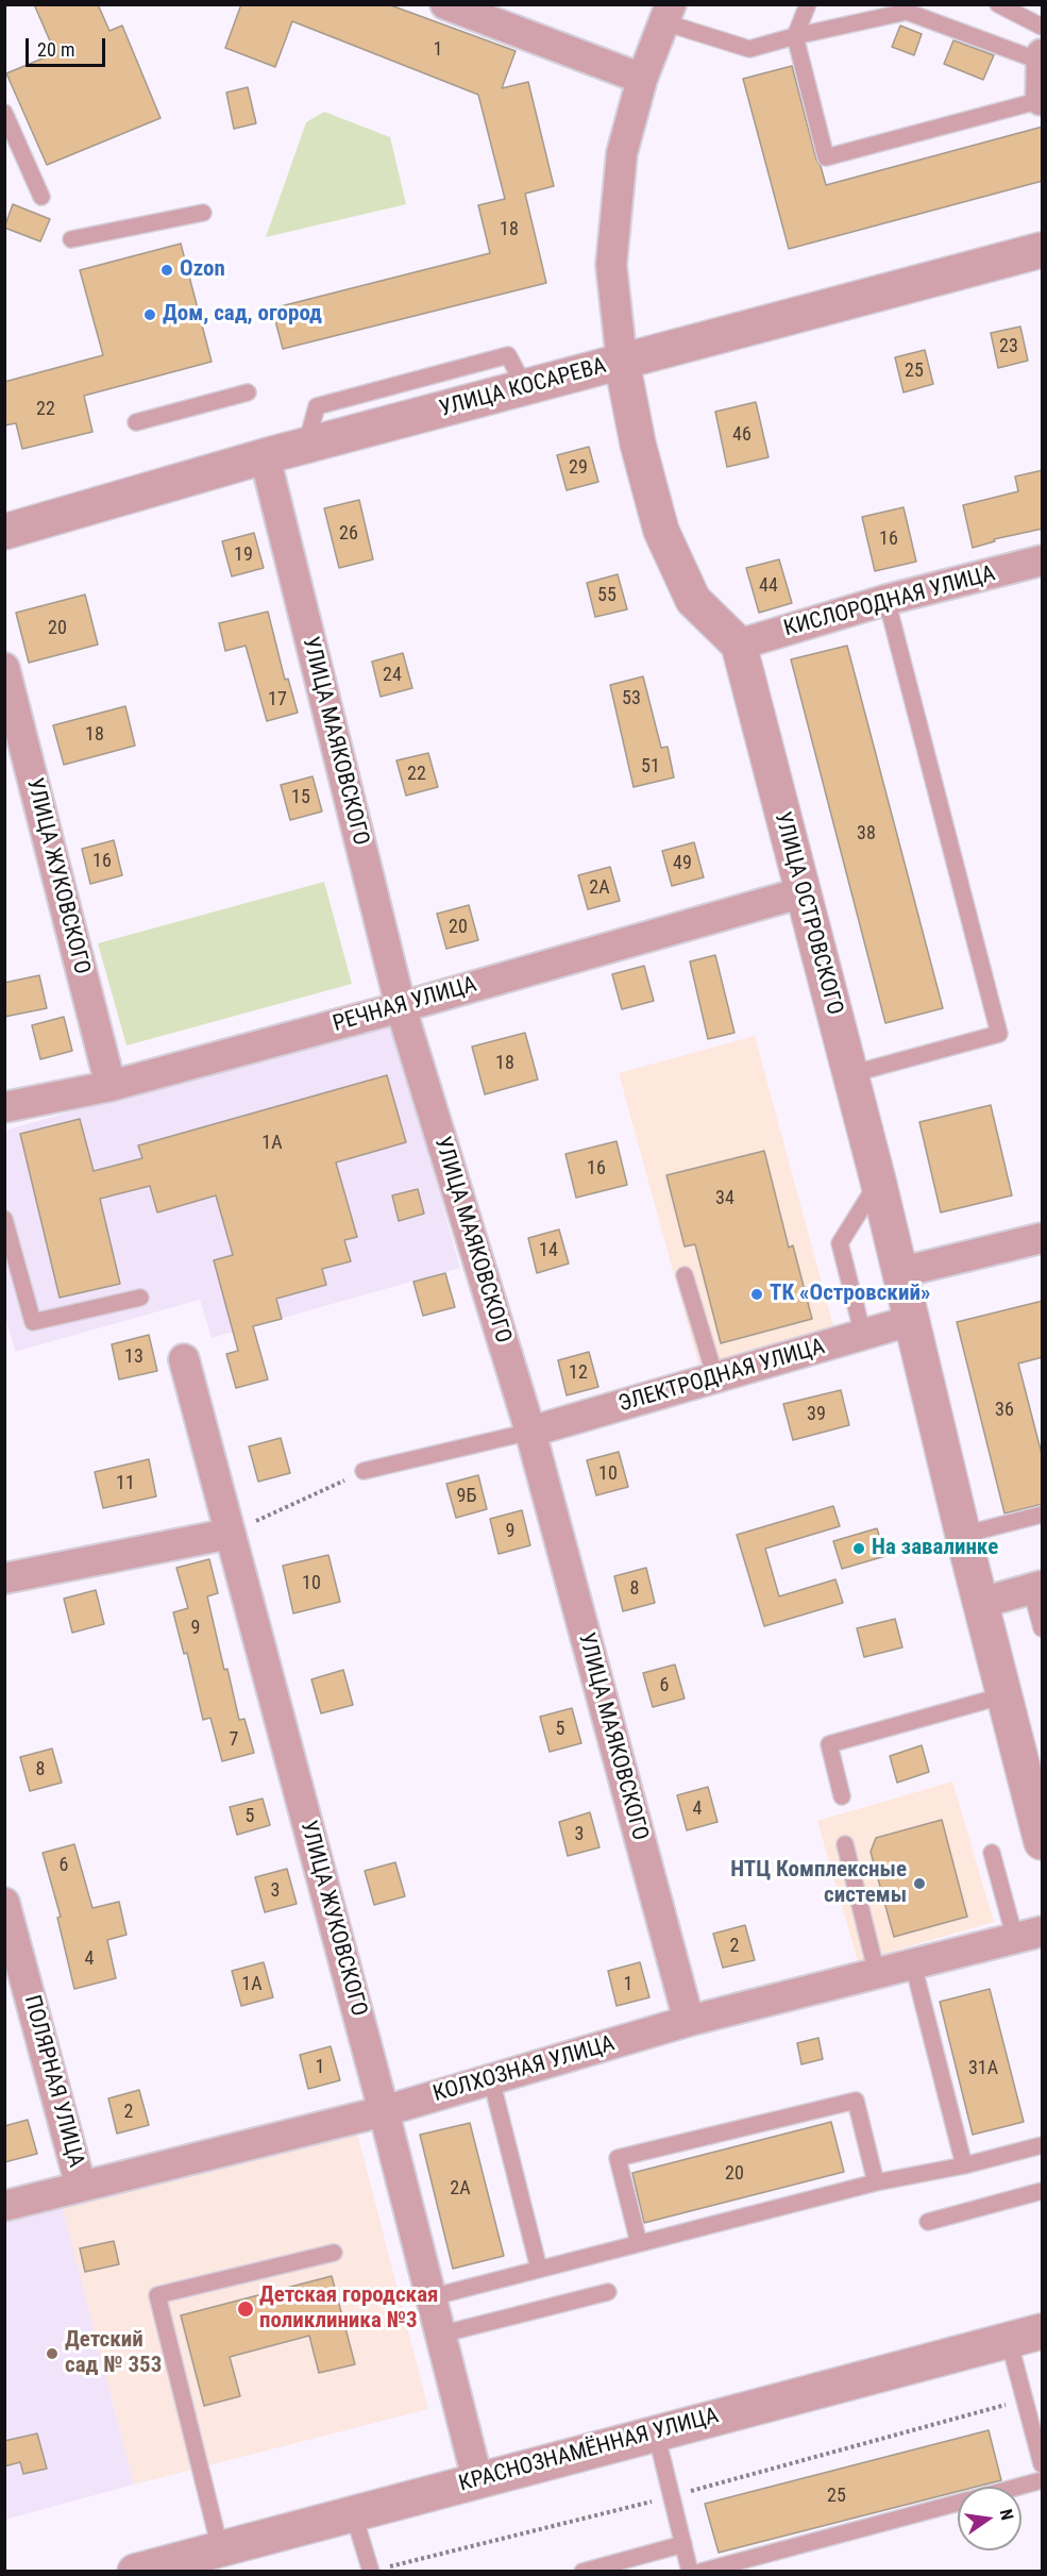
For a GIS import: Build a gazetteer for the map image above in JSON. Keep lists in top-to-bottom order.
{
  "streets": {
    "street": [
      "УЛИЦА КОСАРЕВА",
      "КИСЛОРОДНАЯ УЛИЦА",
      "УЛИЦА МАЯКОВСКОГО",
      "УЛИЦА ЖУКОВСКОГО",
      "УЛИЦА ОСТРОВСКОГО",
      "РЕЧНАЯ УЛИЦА",
      "ЭЛЕКТРОДНАЯ УЛИЦА",
      "КОЛХОЗНАЯ УЛИЦА",
      "ПОЛЯРНАЯ УЛИЦА",
      "КРАСНОЗНАМЁННАЯ УЛИЦА"
    ]
  },
  "crossings": [
    ["УЛИЦА КОСАРЕВА", "УЛИЦА МАЯКОВСКОГО"],
    ["КИСЛОРОДНАЯ УЛИЦА", "УЛИЦА ОСТРОВСКОГО"],
    ["УЛИЦА МАЯКОВСКОГО", "РЕЧНАЯ УЛИЦА"],
    ["УЛИЦА МАЯКОВСКОГО", "ЭЛЕКТРОДНАЯ УЛИЦА"],
    ["УЛИЦА МАЯКОВСКОГО", "КОЛХОЗНАЯ УЛИЦА"],
    ["УЛИЦА ЖУКОВСКОГО", "РЕЧНАЯ УЛИЦА"],
    ["УЛИЦА ЖУКОВСКОГО", "КОЛХОЗНАЯ УЛИЦА"],
    ["УЛИЦА ЖУКОВСКОГО", "КРАСНОЗНАМЁННАЯ УЛИЦА"],
    ["УЛИЦА ОСТРОВСКОГО", "РЕЧНАЯ УЛИЦА"],
    ["УЛИЦА ОСТРОВСКОГО", "ЭЛЕКТРОДНАЯ УЛИЦА"],
    ["КОЛХОЗНАЯ УЛИЦА", "ПОЛЯРНАЯ УЛИЦА"]
  ],
  "places": [
    "Ozon",
    "Дом, сад, огород",
    "ТК «Островский»",
    "На завалинке",
    "НТЦ Комплексные системы",
    "Детская городская поликлиника №3",
    "Детский сад № 353"
  ],
  "house_numbers": [
    "1",
    "18",
    "23",
    "25",
    "22",
    "46",
    "29",
    "26",
    "16",
    "19",
    "44",
    "55",
    "20",
    "24",
    "53",
    "17",
    "18",
    "51",
    "22",
    "15",
    "38",
    "16",
    "49",
    "2А",
    "20",
    "18",
    "1А",
    "16",
    "34",
    "14",
    "13",
    "12",
    "36",
    "39",
    "10",
    "11",
    "9Б",
    "9",
    "10",
    "8",
    "9",
    "6",
    "5",
    "7",
    "8",
    "4",
    "5",
    "3",
    "6",
    "3",
    "2",
    "4",
    "1А",
    "1",
    "1",
    "31А",
    "2",
    "20",
    "2А",
    "25"
  ],
  "scale_bar": "20 m",
  "north": "right"
}
